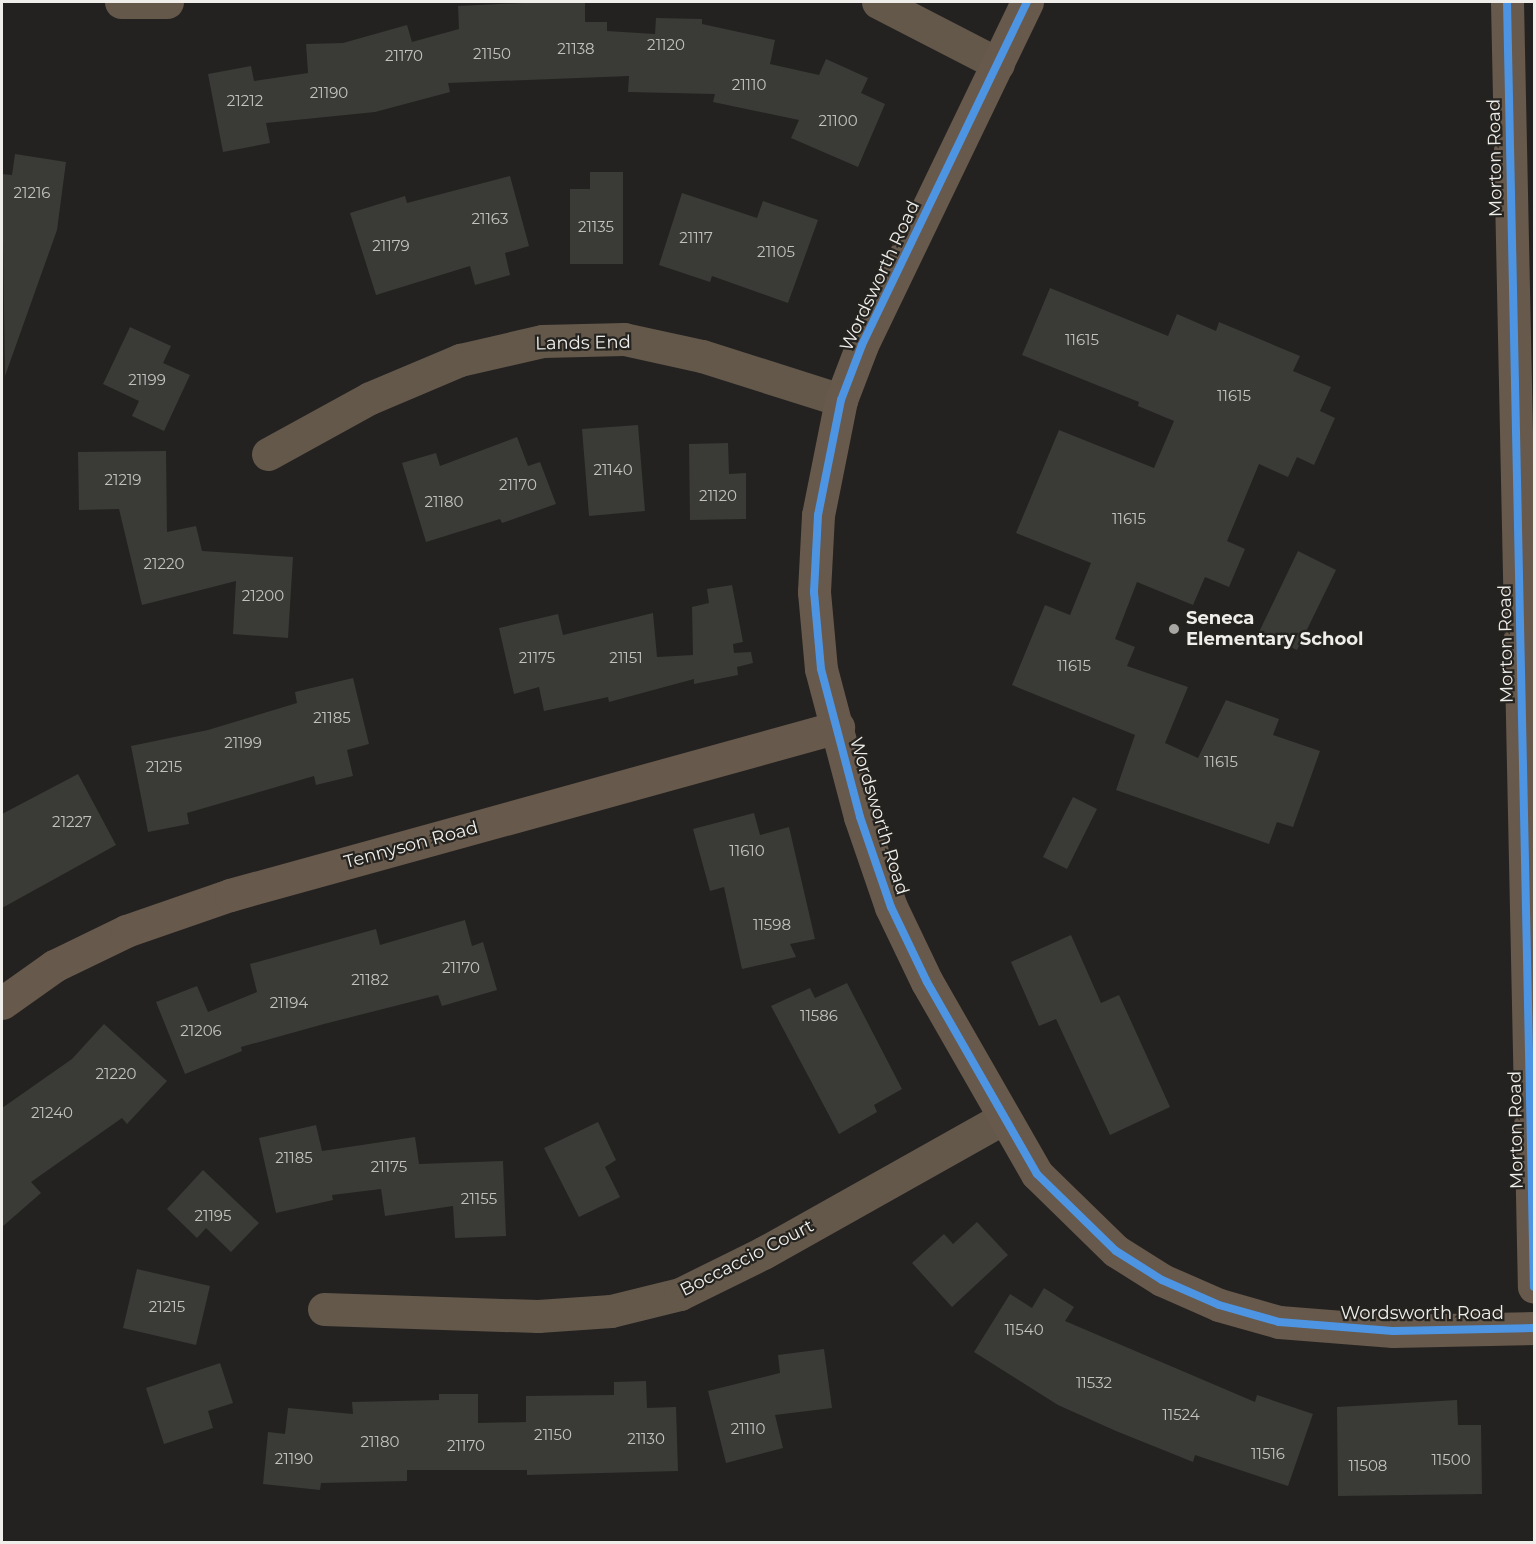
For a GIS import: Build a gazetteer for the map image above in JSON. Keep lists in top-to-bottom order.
{
  "streets": {
    "street": [
      "Morton Road",
      "Wordsworth Road",
      "Lands End",
      "Tennyson Road",
      "Boccaccio Court"
    ]
  },
  "crossings": [
    ["Wordsworth Road", "Lands End"],
    ["Wordsworth Road", "Tennyson Road"],
    ["Wordsworth Road", "Boccaccio Court"]
  ],
  "places": ["Seneca Elementary School"],
  "house_numbers": [
    "21120",
    "21138",
    "21150",
    "21170",
    "21110",
    "21190",
    "21212",
    "21100",
    "21216",
    "21163",
    "21135",
    "21117",
    "21179",
    "21105",
    "11615",
    "21199",
    "11615",
    "21140",
    "21219",
    "21170",
    "21120",
    "21180",
    "11615",
    "21220",
    "21200",
    "21175",
    "21151",
    "11615",
    "21185",
    "21199",
    "11615",
    "21215",
    "21227",
    "11610",
    "11598",
    "21170",
    "21182",
    "21194",
    "11586",
    "21206",
    "21220",
    "21240",
    "21185",
    "21175",
    "21155",
    "21195",
    "21215",
    "11540",
    "11532",
    "11524",
    "21110",
    "21150",
    "21130",
    "21180",
    "21170",
    "11516",
    "21190",
    "11500",
    "11508"
  ]
}
